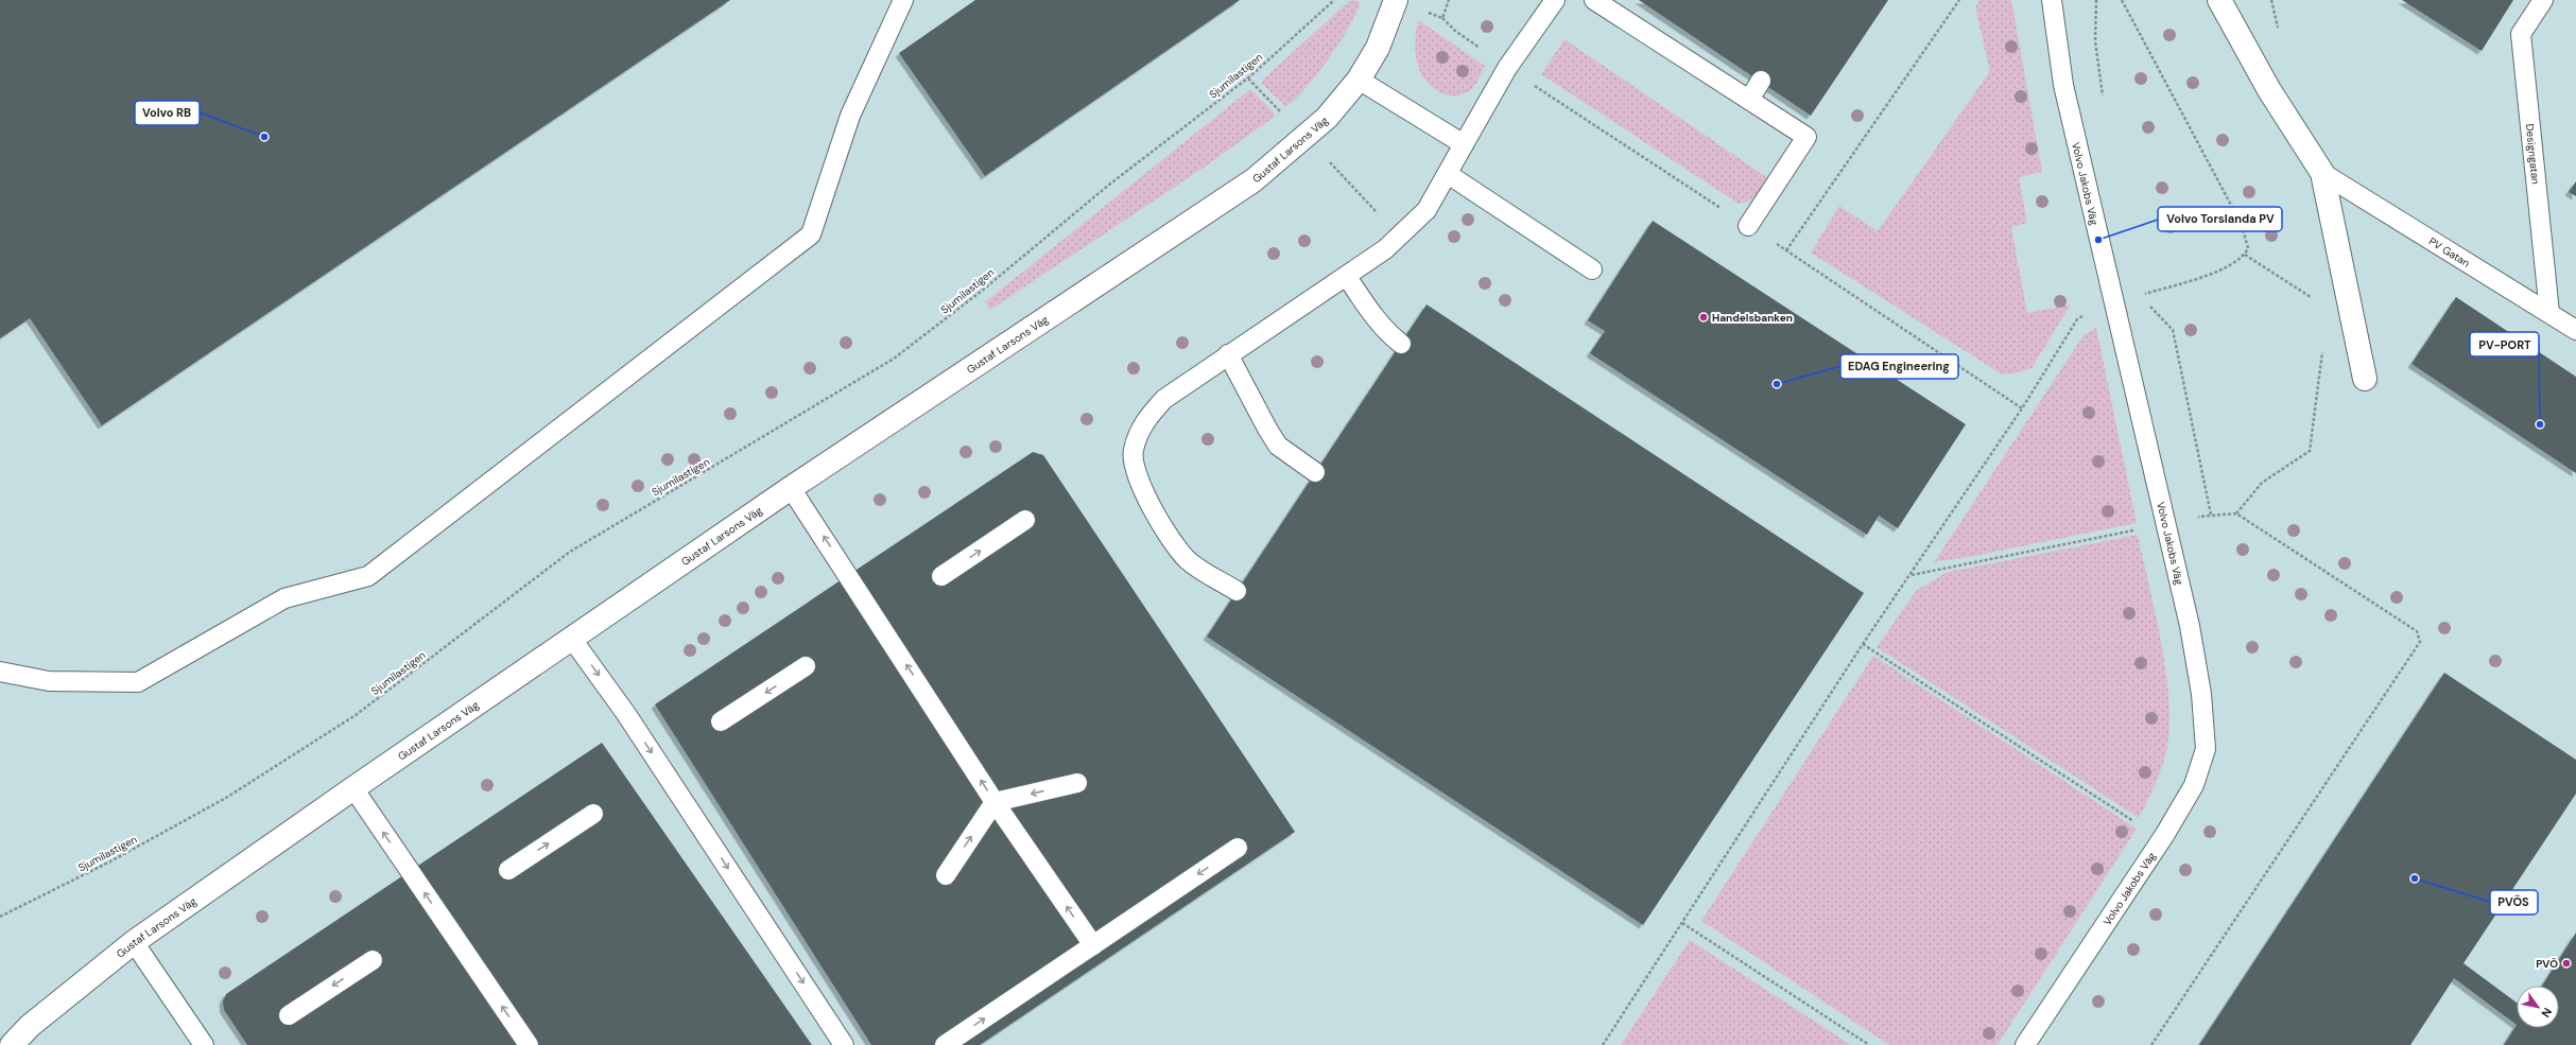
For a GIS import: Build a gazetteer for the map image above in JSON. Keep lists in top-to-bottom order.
{
  "streets": {
    "street": ["Gustaf Larsons Väg"],
    "lane": ["Designgatan", "Volvo Jakobs Väg", "PV Gatan"],
    "path": ["Sjumilastigen"]
  },
  "crossings": [
    ["Designgatan", "PV Gatan"]
  ],
  "places": [
    "Volvo RB",
    "Volvo Torslanda PV",
    "Handelsbanken",
    "EDAG Engineering",
    "PV-PORT",
    "PVÖS",
    "PVÖ"
  ],
  "north": "bottom right"
}
